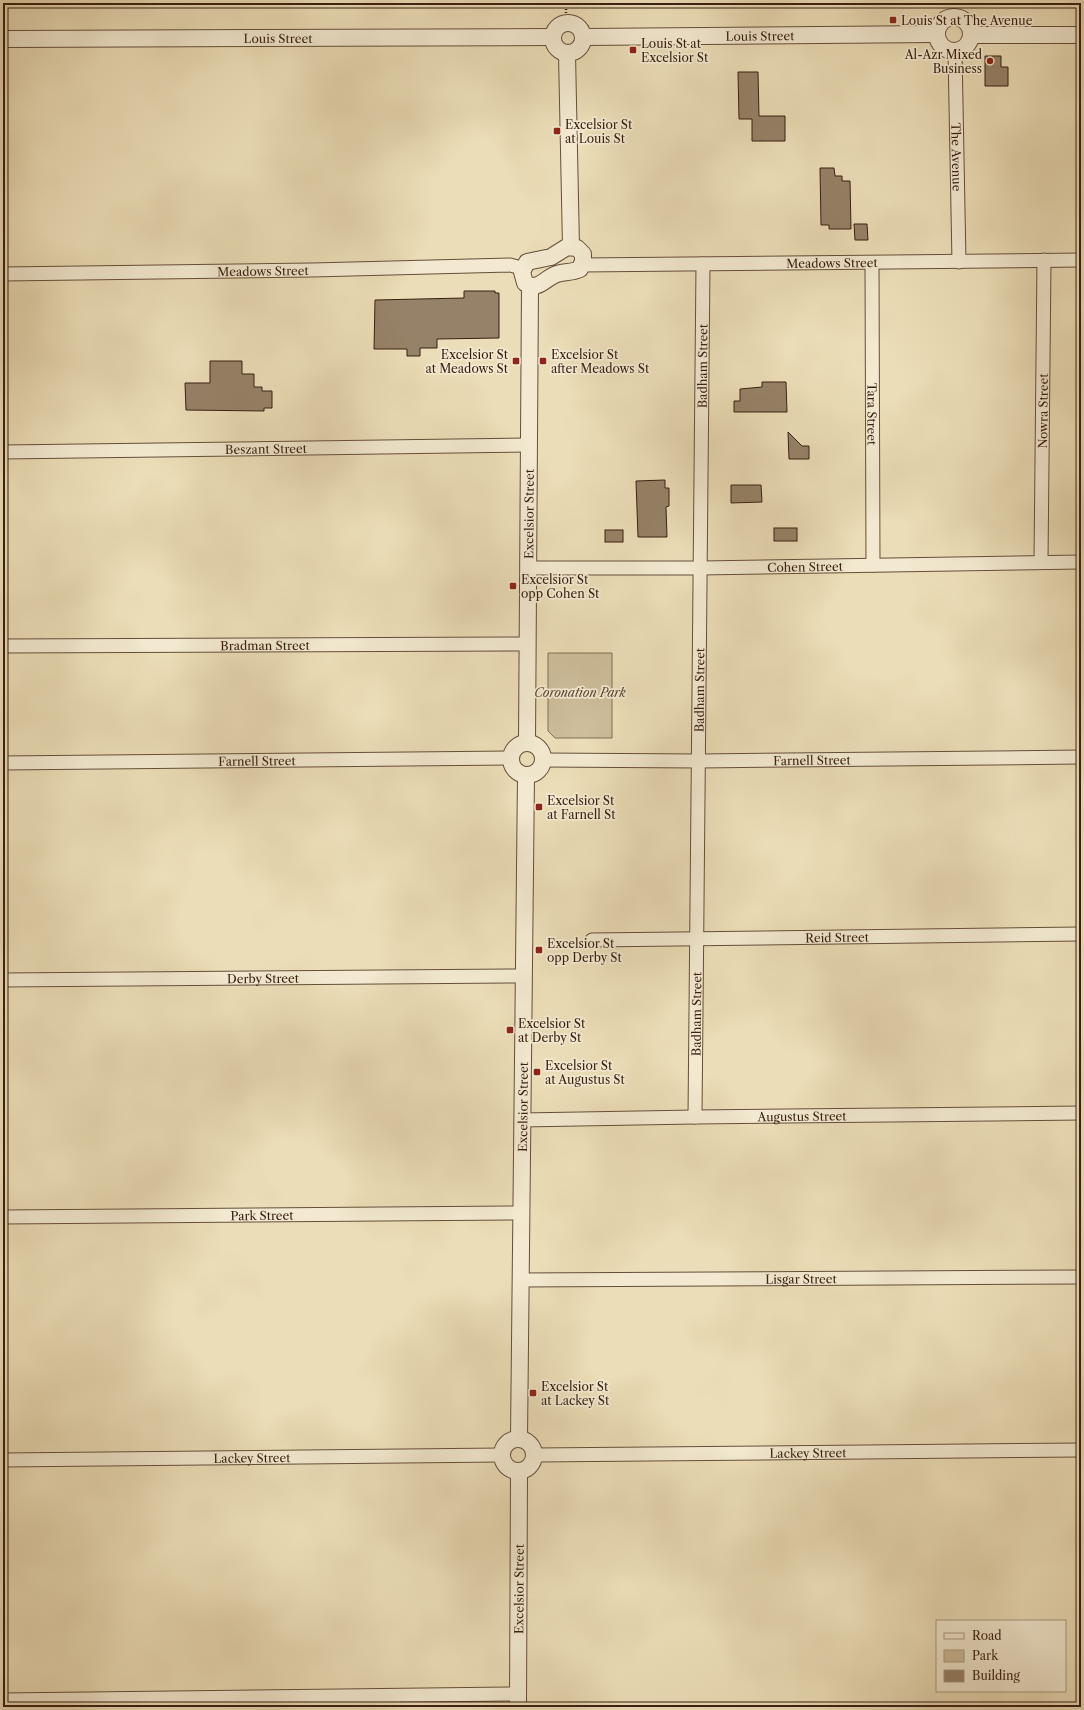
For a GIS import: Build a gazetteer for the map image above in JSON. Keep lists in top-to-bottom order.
{
  "streets": {
    "street": [
      "Louis Street",
      "The Avenue",
      "Meadows Street",
      "Badham Street",
      "Nowra Street",
      "Tara Street",
      "Beszant Street",
      "Excelsior Street",
      "Cohen Street",
      "Bradman Street",
      "Farnell Street",
      "Reid Street",
      "Derby Street",
      "Augustus Street",
      "Park Street",
      "Lisgar Street",
      "Lackey Street"
    ]
  },
  "crossings": [
    ["Louis Street", "The Avenue"],
    ["The Avenue", "Meadows Street"],
    ["Meadows Street", "Badham Street"],
    ["Meadows Street", "Nowra Street"],
    ["Meadows Street", "Tara Street"],
    ["Badham Street", "Cohen Street"],
    ["Badham Street", "Farnell Street"],
    ["Badham Street", "Reid Street"],
    ["Badham Street", "Augustus Street"],
    ["Nowra Street", "Cohen Street"],
    ["Tara Street", "Cohen Street"],
    ["Beszant Street", "Excelsior Street"],
    ["Excelsior Street", "Cohen Street"],
    ["Excelsior Street", "Bradman Street"],
    ["Excelsior Street", "Farnell Street"],
    ["Excelsior Street", "Derby Street"],
    ["Excelsior Street", "Augustus Street"],
    ["Excelsior Street", "Park Street"],
    ["Excelsior Street", "Lisgar Street"],
    ["Excelsior Street", "Lackey Street"]
  ],
  "parks": ["Coronation Park"],
  "places": {
    "transit": [
      "Louis St at The Avenue",
      "Louis St at Excelsior St",
      "Excelsior St at Louis St",
      "Excelsior St at Meadows St",
      "Excelsior St after Meadows St",
      "Excelsior St opp Cohen St",
      "Excelsior St at Farnell St",
      "Excelsior St opp Derby St",
      "Excelsior St at Derby St",
      "Excelsior St at Augustus St",
      "Excelsior St at Lackey St"
    ],
    "other": ["Al-Azr Mixed Business"]
  },
  "legend": ["Road", "Park", "Building"]
}
